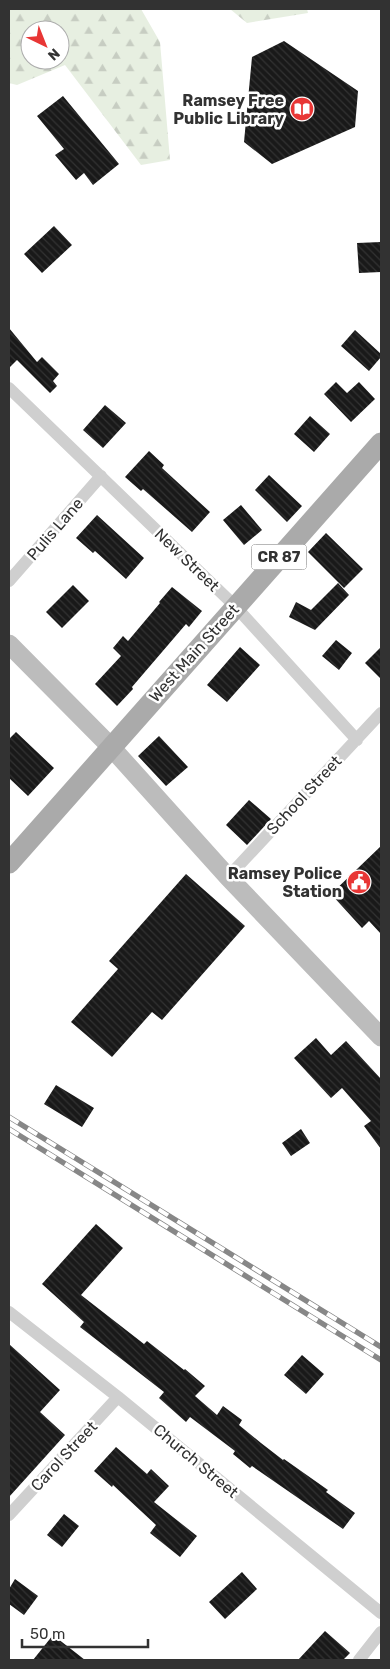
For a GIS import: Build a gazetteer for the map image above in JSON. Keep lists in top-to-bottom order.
{
  "streets": {
    "main road": ["CR 87", "West Main Street"],
    "street": [
      "Pulis Lane",
      "New Street",
      "School Street",
      "Carol Street",
      "Church Street"
    ]
  },
  "crossings": [
    ["Pulis Lane", "New Street"],
    ["New Street", "West Main Street"],
    ["New Street", "School Street"],
    ["Carol Street", "Church Street"]
  ],
  "places": {
    "library": ["Ramsey Free Public Library"],
    "public building": ["Ramsey Police Station"]
  },
  "scale_bar": "50 m",
  "north": "bottom right"
}
